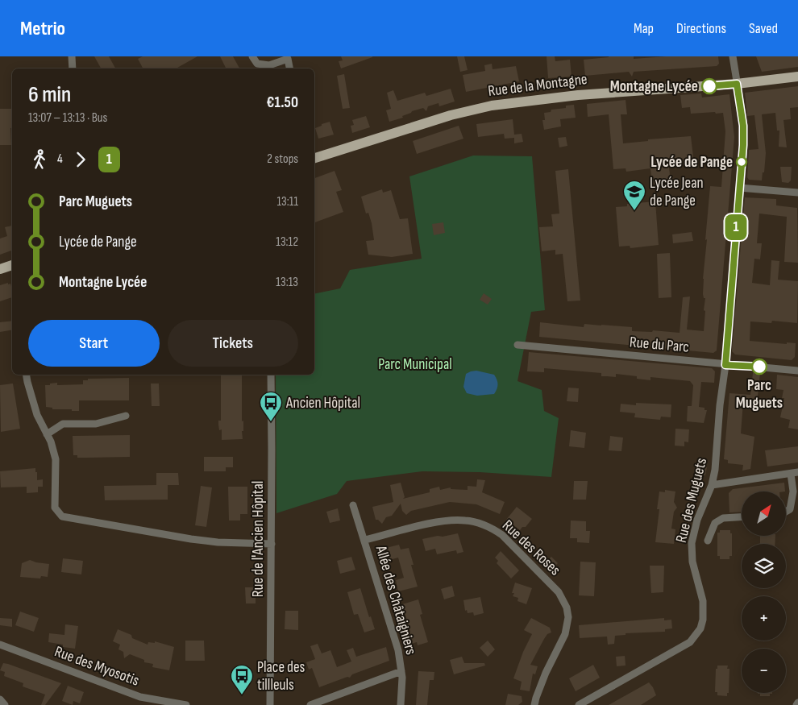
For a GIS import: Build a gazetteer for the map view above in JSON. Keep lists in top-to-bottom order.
{
  "streets": {
    "main road": ["Rue de la Montagne"],
    "street": [
      "Rue du Parc",
      "Rue des Muguets",
      "Rue de l'Ancien Hôpital",
      "Rue des Roses",
      "Allée des Châtaigniers",
      "Rue des Myosotis"
    ]
  },
  "crossings": [
    ["Rue de la Montagne", "Rue des Muguets"],
    ["Rue du Parc", "Rue des Muguets"],
    ["Rue des Roses", "Allée des Châtaigniers"]
  ],
  "parks": ["Parc Municipal"],
  "places": {
    "other": ["Montagne Lycée", "Lycée de Pange", "Parc Muguets"],
    "school or university": ["Lycée Jean de Pange"],
    "bus stop": ["Ancien Hôpital", "Place des tillleuls"]
  },
  "lines": ["bus line 1"],
  "north": "top right",
  "page": {
    "header": "Metrio",
    "nav": ["Map", "Directions", "Saved"],
    "on_map": "1",
    "heading": ["6 min", "13:07 – 13:13 · Bus", "€1.50"],
    "legs": ["4", "1", "2 stops"],
    "list": [
      {
        "name": "Parc Muguets",
        "value": "13:11"
      },
      {
        "name": "Lycée de Pange",
        "value": "13:12"
      },
      {
        "name": "Montagne Lycée",
        "value": "13:13"
      }
    ],
    "buttons": ["Start", "Tickets"],
    "map_buttons": ["+", "−"]
  }
}
